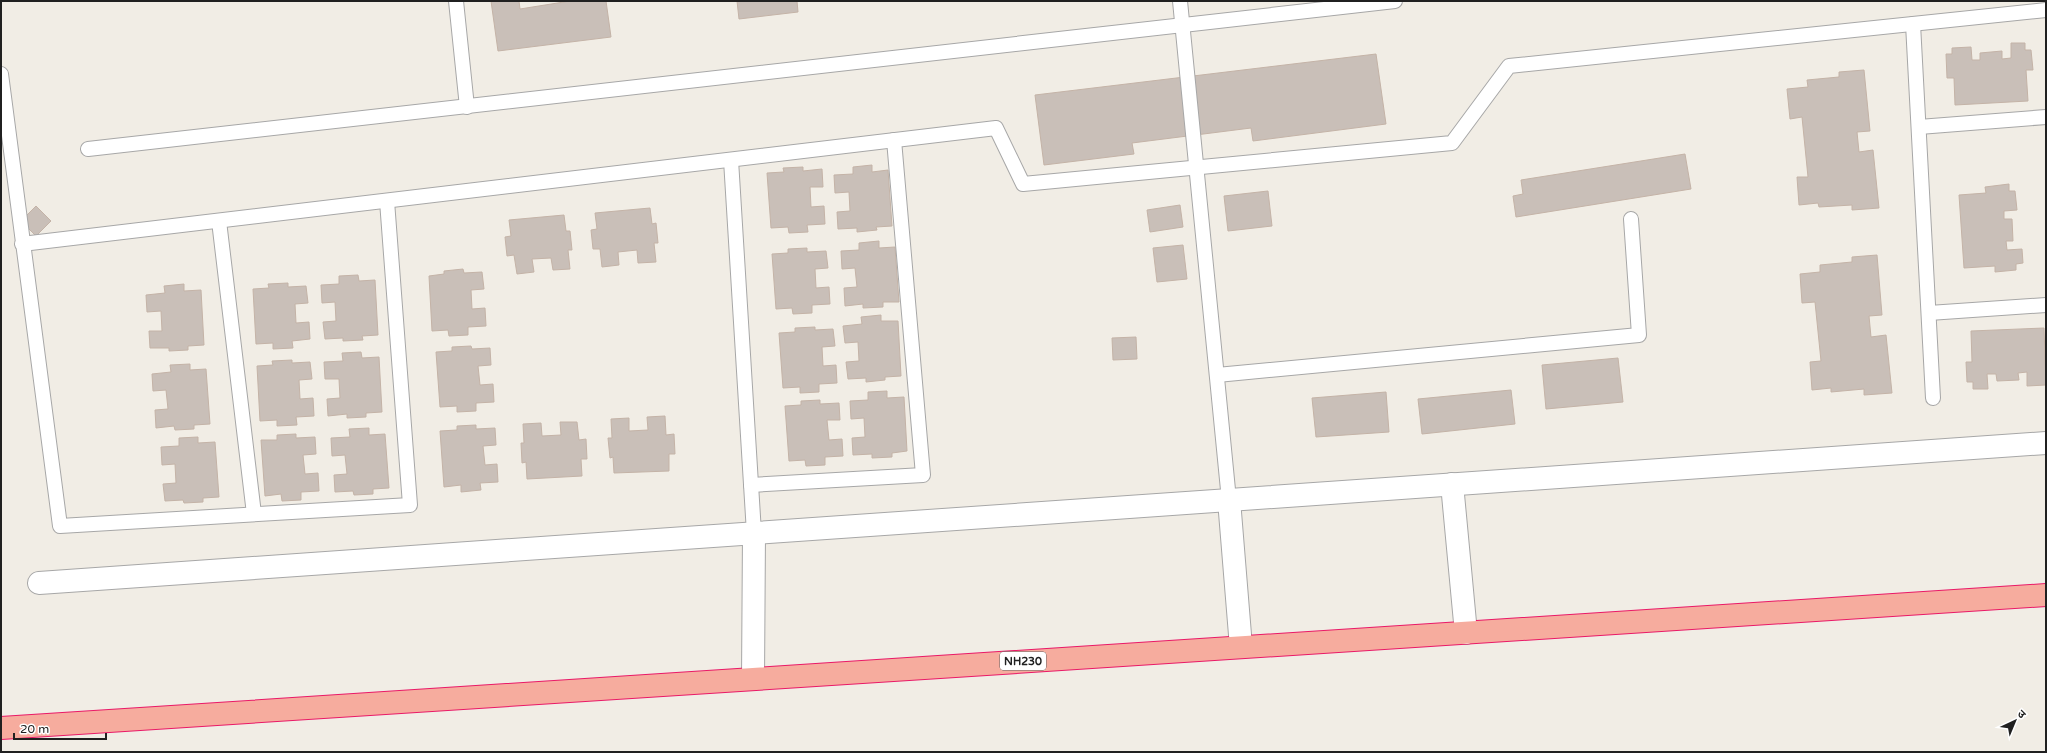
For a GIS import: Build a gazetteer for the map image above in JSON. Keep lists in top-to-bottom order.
{
  "streets": {
    "highway": ["NH230"]
  },
  "scale_bar": "20 m",
  "north": "top right"
}
